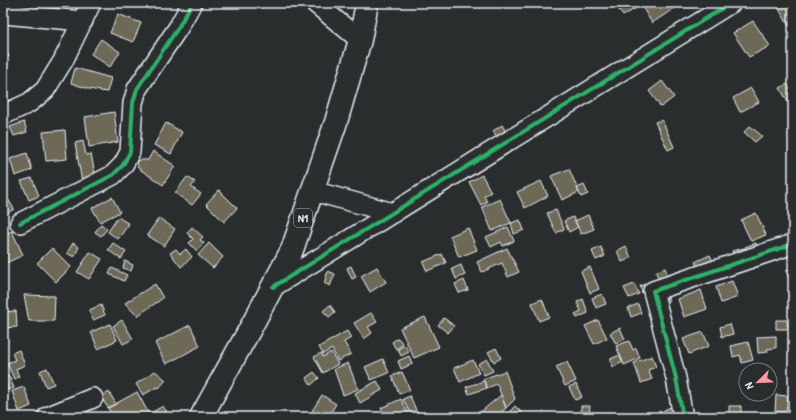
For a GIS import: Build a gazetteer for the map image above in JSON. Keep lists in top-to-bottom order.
{
  "streets": {
    "highway": ["N1"]
  },
  "north": "bottom left"
}
